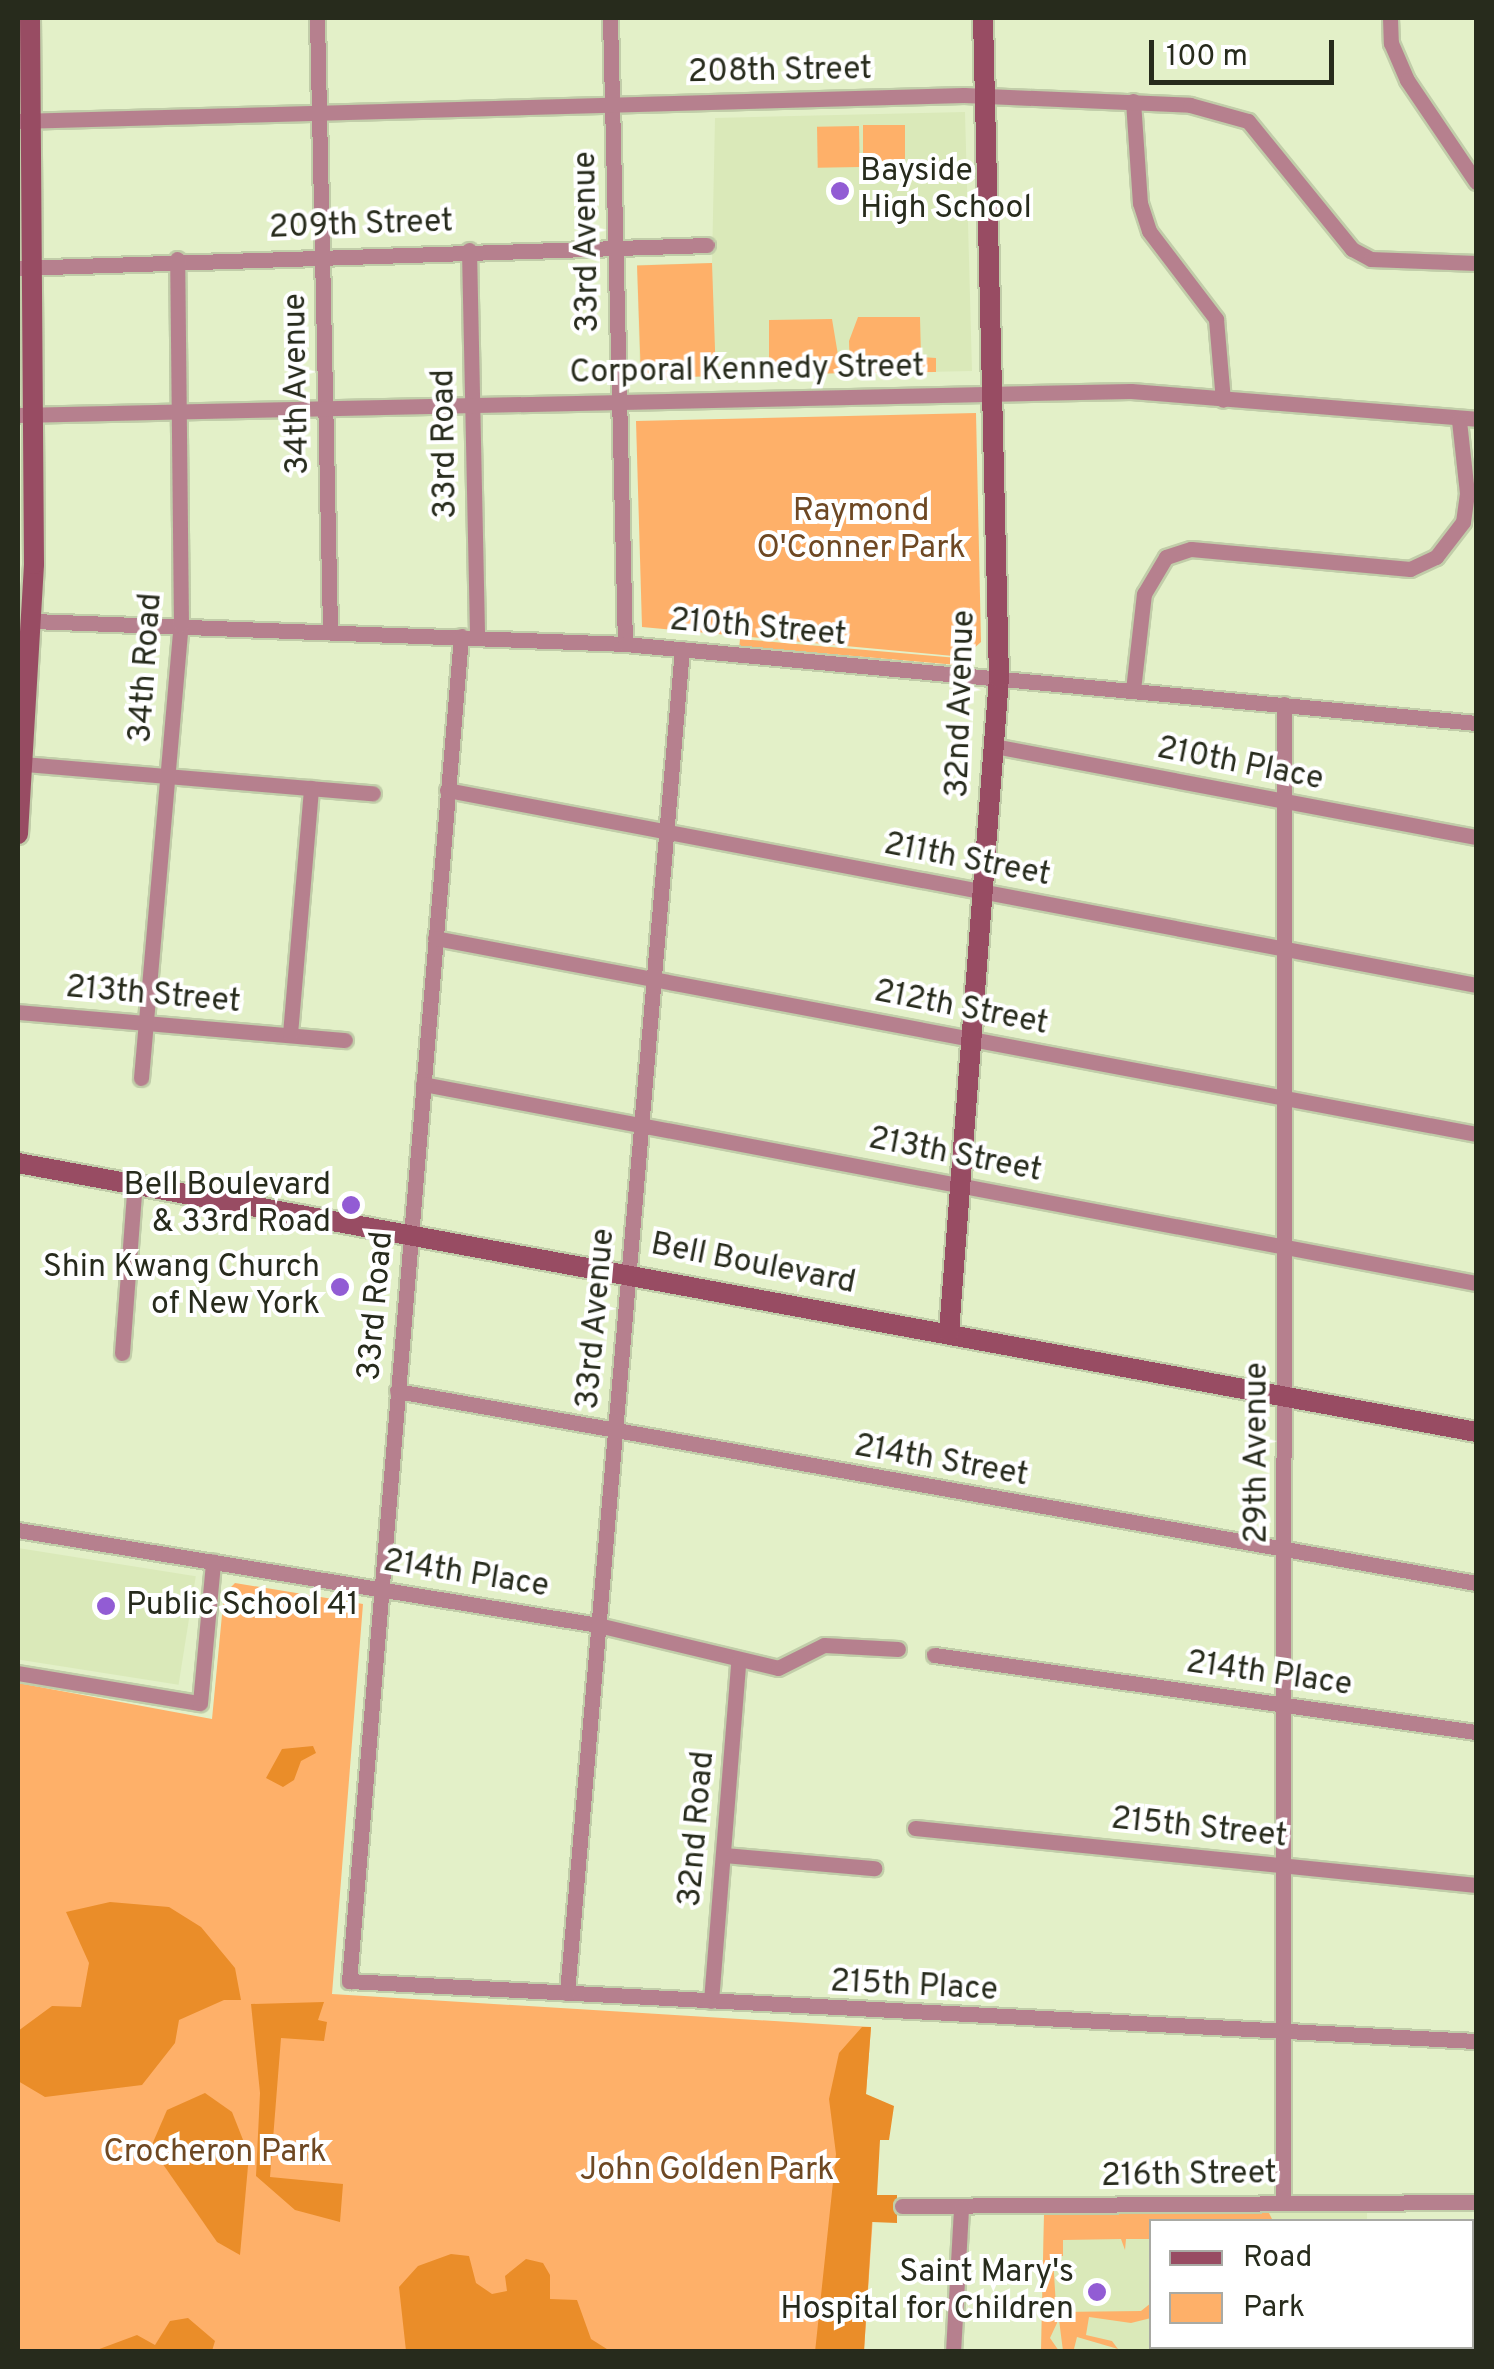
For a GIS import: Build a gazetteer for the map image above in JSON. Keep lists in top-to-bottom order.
{
  "streets": {
    "street": [
      "208th Street",
      "209th Street",
      "33rd Avenue",
      "Corporal Kennedy Street",
      "34th Avenue",
      "33rd Road",
      "210th Street",
      "34th Road",
      "32nd Avenue",
      "210th Place",
      "211th Street",
      "213th Street",
      "212th Street",
      "Bell Boulevard",
      "29th Avenue",
      "214th Street",
      "214th Place",
      "32nd Road",
      "215th Street",
      "215th Place",
      "216th Street"
    ]
  },
  "crossings": [
    ["208th Street", "33rd Avenue"],
    ["208th Street", "34th Avenue"],
    ["208th Street", "32nd Avenue"],
    ["209th Street", "33rd Avenue"],
    ["209th Street", "34th Avenue"],
    ["209th Street", "33rd Road"],
    ["209th Street", "34th Road"],
    ["33rd Avenue", "Corporal Kennedy Street"],
    ["33rd Avenue", "210th Street"],
    ["33rd Avenue", "211th Street"],
    ["33rd Avenue", "213th Street"],
    ["33rd Avenue", "212th Street"],
    ["33rd Avenue", "Bell Boulevard"],
    ["33rd Avenue", "214th Street"],
    ["33rd Avenue", "214th Place"],
    ["33rd Avenue", "215th Place"],
    ["Corporal Kennedy Street", "34th Avenue"],
    ["Corporal Kennedy Street", "33rd Road"],
    ["Corporal Kennedy Street", "34th Road"],
    ["Corporal Kennedy Street", "32nd Avenue"],
    ["34th Avenue", "210th Street"],
    ["33rd Road", "210th Street"],
    ["33rd Road", "211th Street"],
    ["33rd Road", "213th Street"],
    ["33rd Road", "212th Street"],
    ["33rd Road", "Bell Boulevard"],
    ["33rd Road", "214th Street"],
    ["33rd Road", "214th Place"],
    ["33rd Road", "215th Place"],
    ["210th Street", "34th Road"],
    ["210th Street", "32nd Avenue"],
    ["210th Street", "29th Avenue"],
    ["34th Road", "213th Street"],
    ["32nd Avenue", "210th Place"],
    ["32nd Avenue", "211th Street"],
    ["32nd Avenue", "213th Street"],
    ["32nd Avenue", "212th Street"],
    ["32nd Avenue", "Bell Boulevard"],
    ["210th Place", "29th Avenue"],
    ["211th Street", "29th Avenue"],
    ["213th Street", "29th Avenue"],
    ["212th Street", "29th Avenue"],
    ["Bell Boulevard", "29th Avenue"],
    ["29th Avenue", "214th Street"],
    ["29th Avenue", "214th Place"],
    ["29th Avenue", "215th Street"],
    ["29th Avenue", "215th Place"],
    ["29th Avenue", "216th Street"],
    ["214th Place", "32nd Road"],
    ["32nd Road", "215th Place"]
  ],
  "parks": ["Raymond O'Conner Park", "Crocheron Park", "John Golden Park"],
  "places": [
    "Bayside High School",
    "Bell Boulevard & 33rd Road",
    "Shin Kwang Church of New York",
    "Public School 41",
    "Saint Mary's Hospital for Children"
  ],
  "legend": ["Road", "Park"],
  "scale_bar": "100 m"
}
